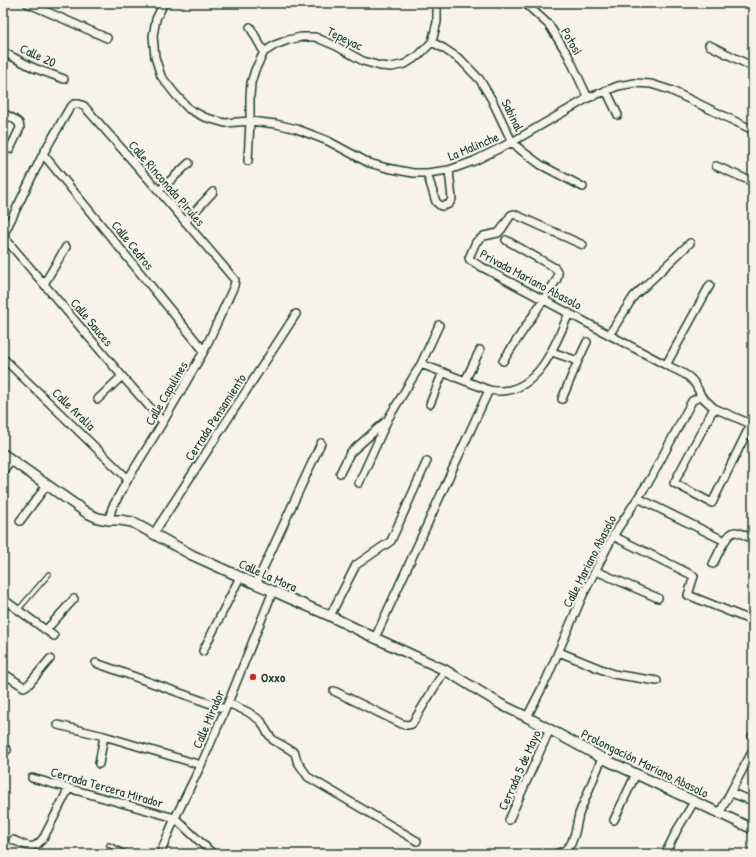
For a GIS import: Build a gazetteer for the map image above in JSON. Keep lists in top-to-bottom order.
{
  "streets": {
    "street": [
      "Tepeyac",
      "Potosí",
      "Calle 20",
      "Sabinal",
      "La Malinche",
      "Calle Rinconada Pirules",
      "Calle Cedros",
      "Privada Mariano Abasolo",
      "Calle Sauces",
      "Calle Capulines",
      "Calle Aralia",
      "Cerrada Pensamiento",
      "Calle Mariano Abasolo",
      "Calle La Mora",
      "Calle Mirador",
      "Prolongación Mariano Abasolo",
      "Cerrada 5 de Mayo",
      "Cerrada Tercera Mirador"
    ]
  },
  "crossings": [
    ["Tepeyac", "Sabinal"],
    ["Potosí", "La Malinche"],
    ["Sabinal", "La Malinche"],
    ["Calle Rinconada Pirules", "Calle Cedros"],
    ["Calle Rinconada Pirules", "Calle Capulines"],
    ["Calle Cedros", "Calle Capulines"],
    ["Privada Mariano Abasolo", "Calle Mariano Abasolo"],
    ["Calle Sauces", "Calle Capulines"],
    ["Calle Capulines", "Calle Aralia"],
    ["Calle Capulines", "Calle La Mora"],
    ["Cerrada Pensamiento", "Calle La Mora"],
    ["Calle Mariano Abasolo", "Calle La Mora"],
    ["Calle Mariano Abasolo", "Prolongación Mariano Abasolo"],
    ["Calle La Mora", "Calle Mirador"],
    ["Calle La Mora", "Prolongación Mariano Abasolo"],
    ["Calle Mirador", "Cerrada Tercera Mirador"],
    ["Prolongación Mariano Abasolo", "Cerrada 5 de Mayo"]
  ],
  "places": ["Oxxo"]
}
